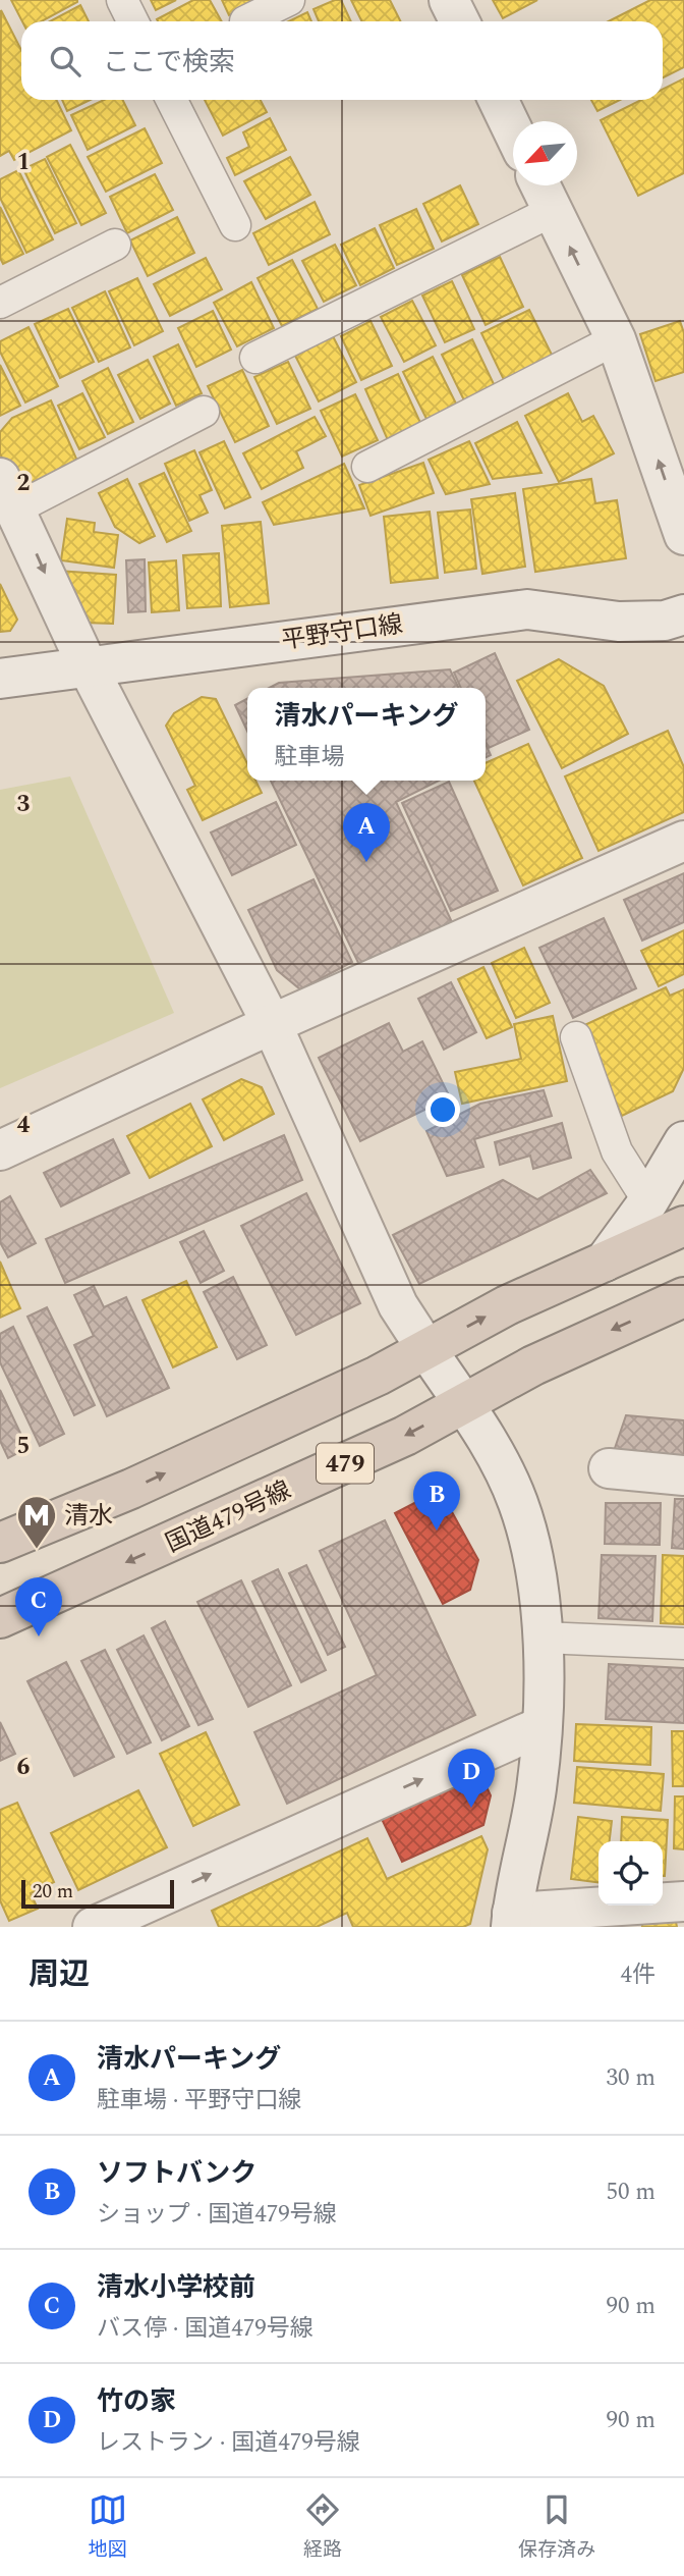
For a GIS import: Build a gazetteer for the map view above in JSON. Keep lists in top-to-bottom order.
{
  "streets": {
    "highway": ["479", "国道479号線"],
    "street": ["平野守口線"]
  },
  "places": {
    "metro station": ["清水"]
  },
  "scale_bar": "20 m",
  "north": "bottom left",
  "page": {
    "search": "ここで検索",
    "popup": ["清水パーキング", "駐車場"],
    "pins": [
      "A",
      "B",
      "C",
      "D"
    ],
    "scale": "20 m",
    "heading": ["周辺", "4件"],
    "list": [
      {
        "mark": "A",
        "name": "清水パーキング",
        "note": "駐車場 · 平野守口線",
        "value": "30 m"
      },
      {
        "mark": "B",
        "name": "ソフトバンク",
        "note": "ショップ · 国道479号線",
        "value": "50 m"
      },
      {
        "mark": "C",
        "name": "清水小学校前",
        "note": "バス停 · 国道479号線",
        "value": "90 m"
      },
      {
        "mark": "D",
        "name": "竹の家",
        "note": "レストラン · 国道479号線",
        "value": "90 m"
      }
    ],
    "nav": ["地図", "経路", "保存済み"]
  },
  "grid": {
    "rows": [
      "1",
      "2",
      "3",
      "4",
      "5",
      "6"
    ]
  }
}
